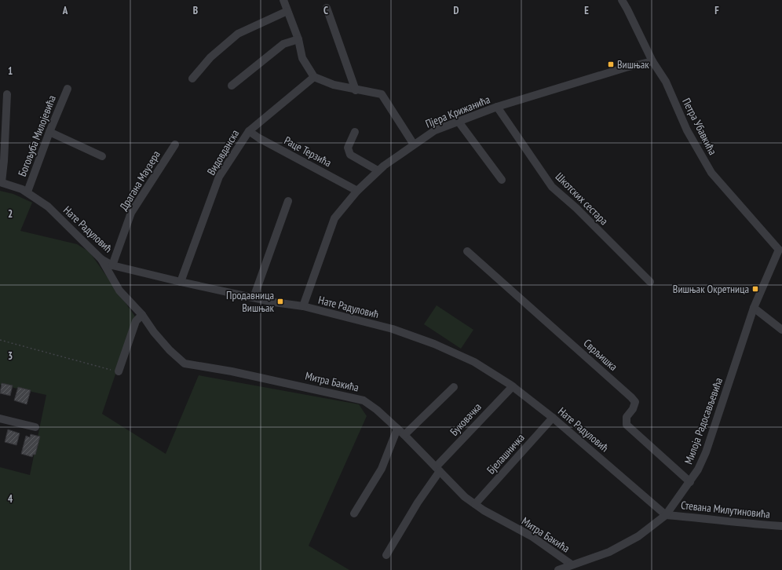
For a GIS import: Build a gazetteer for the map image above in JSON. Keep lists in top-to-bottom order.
{
  "streets": {
    "street": [
      "Пјера Крижанића",
      "Петра Убавкића",
      "Богољуба Милојевића",
      "Раце Терзића",
      "Видовданска",
      "Драгана Маузера",
      "Шкотских сестара",
      "Нате Радуловић",
      "Сврљишка",
      "Митра Бакића",
      "Буковачка",
      "Милоја Радосављевића",
      "Бјелашничка",
      "Стевана Милутиновића"
    ]
  },
  "crossings": [
    ["Пјера Крижанића", "Петра Убавкића"],
    ["Пјера Крижанића", "Раце Терзића"],
    ["Пјера Крижанића", "Шкотских сестара"],
    ["Пјера Крижанића", "Нате Радуловић"],
    ["Петра Убавкића", "Милоја Радосављевића"],
    ["Богољуба Милојевића", "Нате Радуловић"],
    ["Раце Терзића", "Видовданска"],
    ["Видовданска", "Нате Радуловић"],
    ["Драгана Маузера", "Нате Радуловић"],
    ["Нате Радуловић", "Митра Бакића"],
    ["Нате Радуловић", "Буковачка"],
    ["Нате Радуловић", "Милоја Радосављевића"],
    ["Нате Радуловић", "Бјелашничка"],
    ["Нате Радуловић", "Стевана Милутиновића"],
    ["Сврљишка", "Милоја Радосављевића"],
    ["Митра Бакића", "Буковачка"],
    ["Митра Бакића", "Милоја Радосављевића"],
    ["Митра Бакића", "Бјелашничка"],
    ["Милоја Радосављевића", "Стевана Милутиновића"]
  ],
  "places": {
    "transit": ["Вишњак", "Вишњак Окретница", "Продавница Вишњак"]
  },
  "grid": {
    "columns": [
      "A",
      "B",
      "C",
      "D",
      "E",
      "F"
    ],
    "rows": [
      "1",
      "2",
      "3",
      "4"
    ]
  }
}
